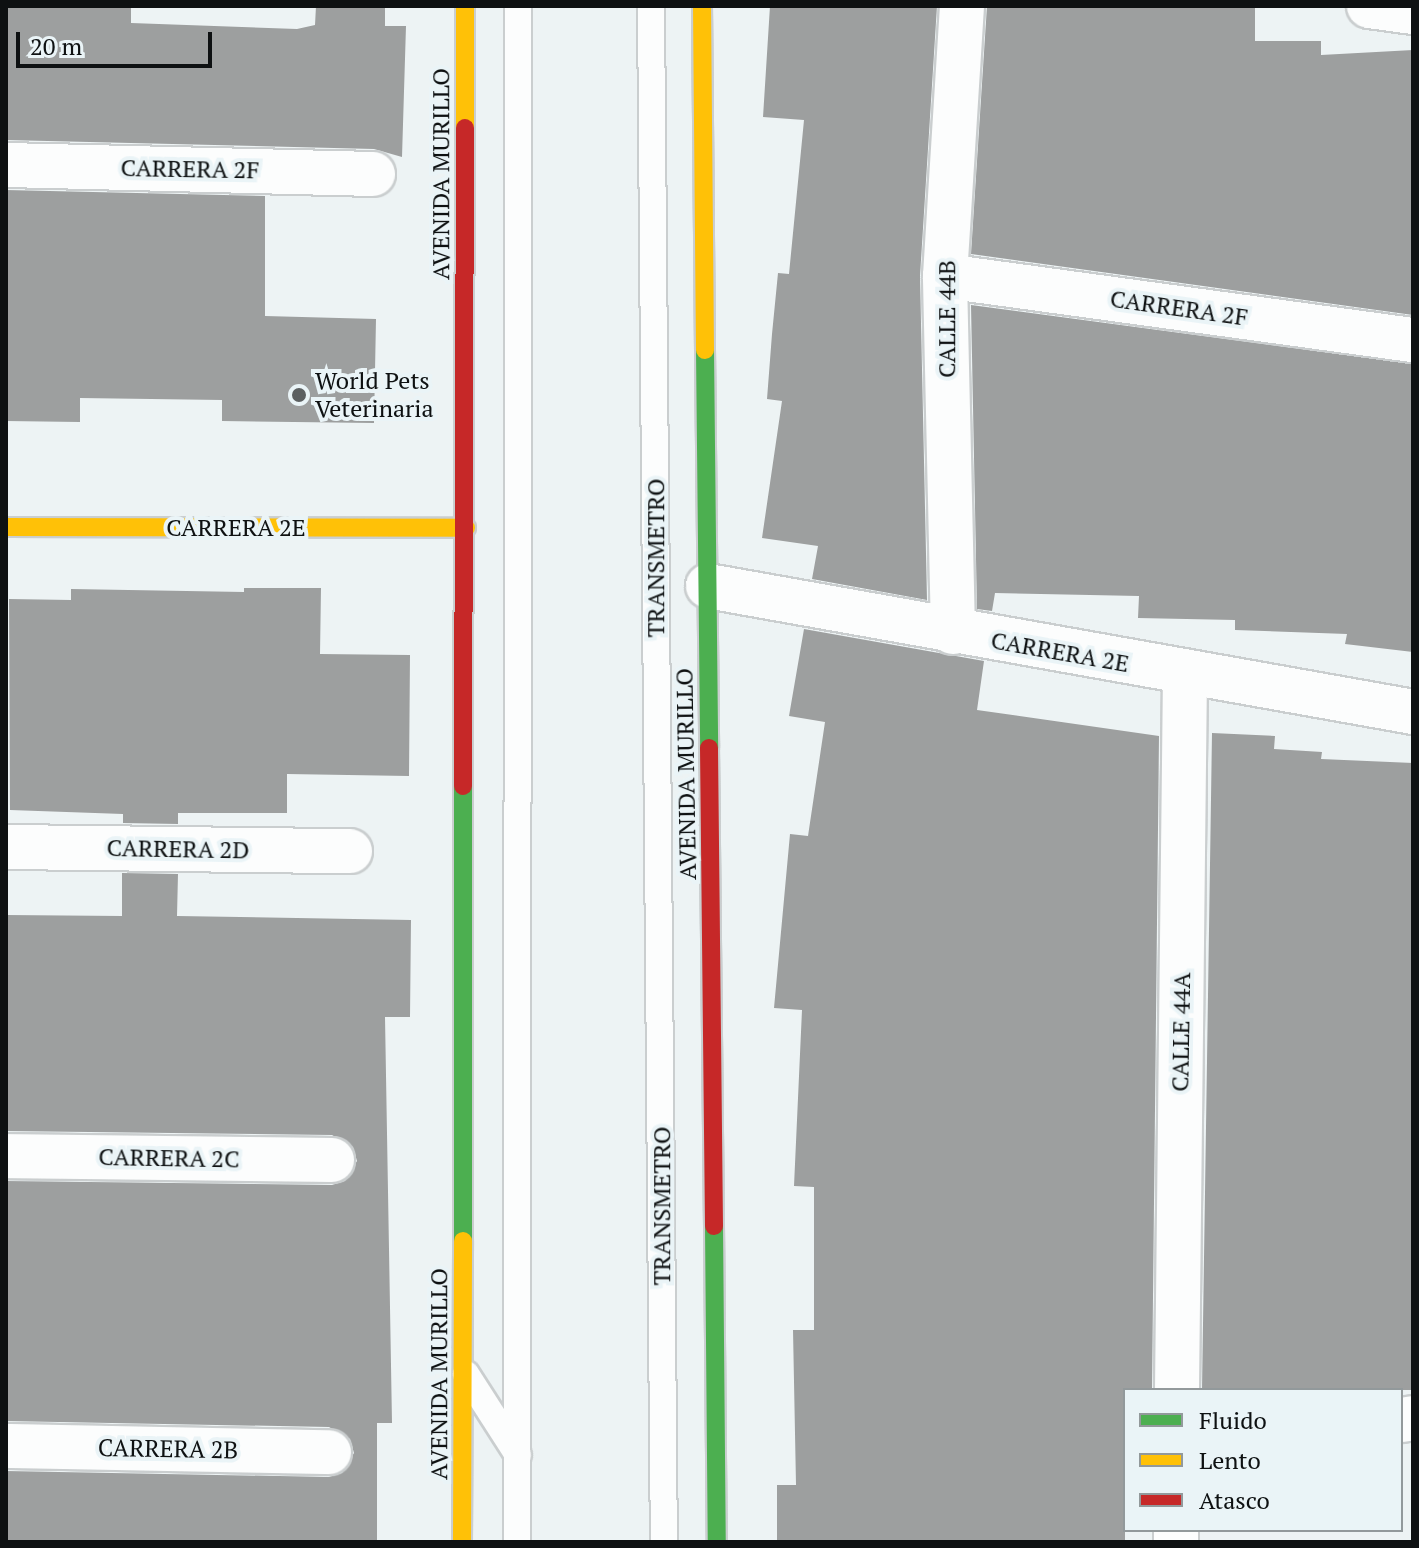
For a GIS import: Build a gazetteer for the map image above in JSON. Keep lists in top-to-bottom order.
{
  "streets": {
    "main road": ["AVENIDA MURILLO", "CARRERA 2E"],
    "street": [
      "CARRERA 2F",
      "CALLE 44B",
      "CARRERA 2D",
      "CALLE 44A",
      "CARRERA 2C",
      "CARRERA 2B"
    ],
    "lane": ["TRANSMETRO"]
  },
  "crossings": [
    ["CARRERA 2F", "CALLE 44B"],
    ["AVENIDA MURILLO", "CARRERA 2E"],
    ["CALLE 44B", "CARRERA 2E"],
    ["CARRERA 2E", "CALLE 44A"]
  ],
  "places": ["World Pets Veterinaria"],
  "legend": ["Fluido", "Lento", "Atasco"],
  "scale_bar": "20 m"
}
